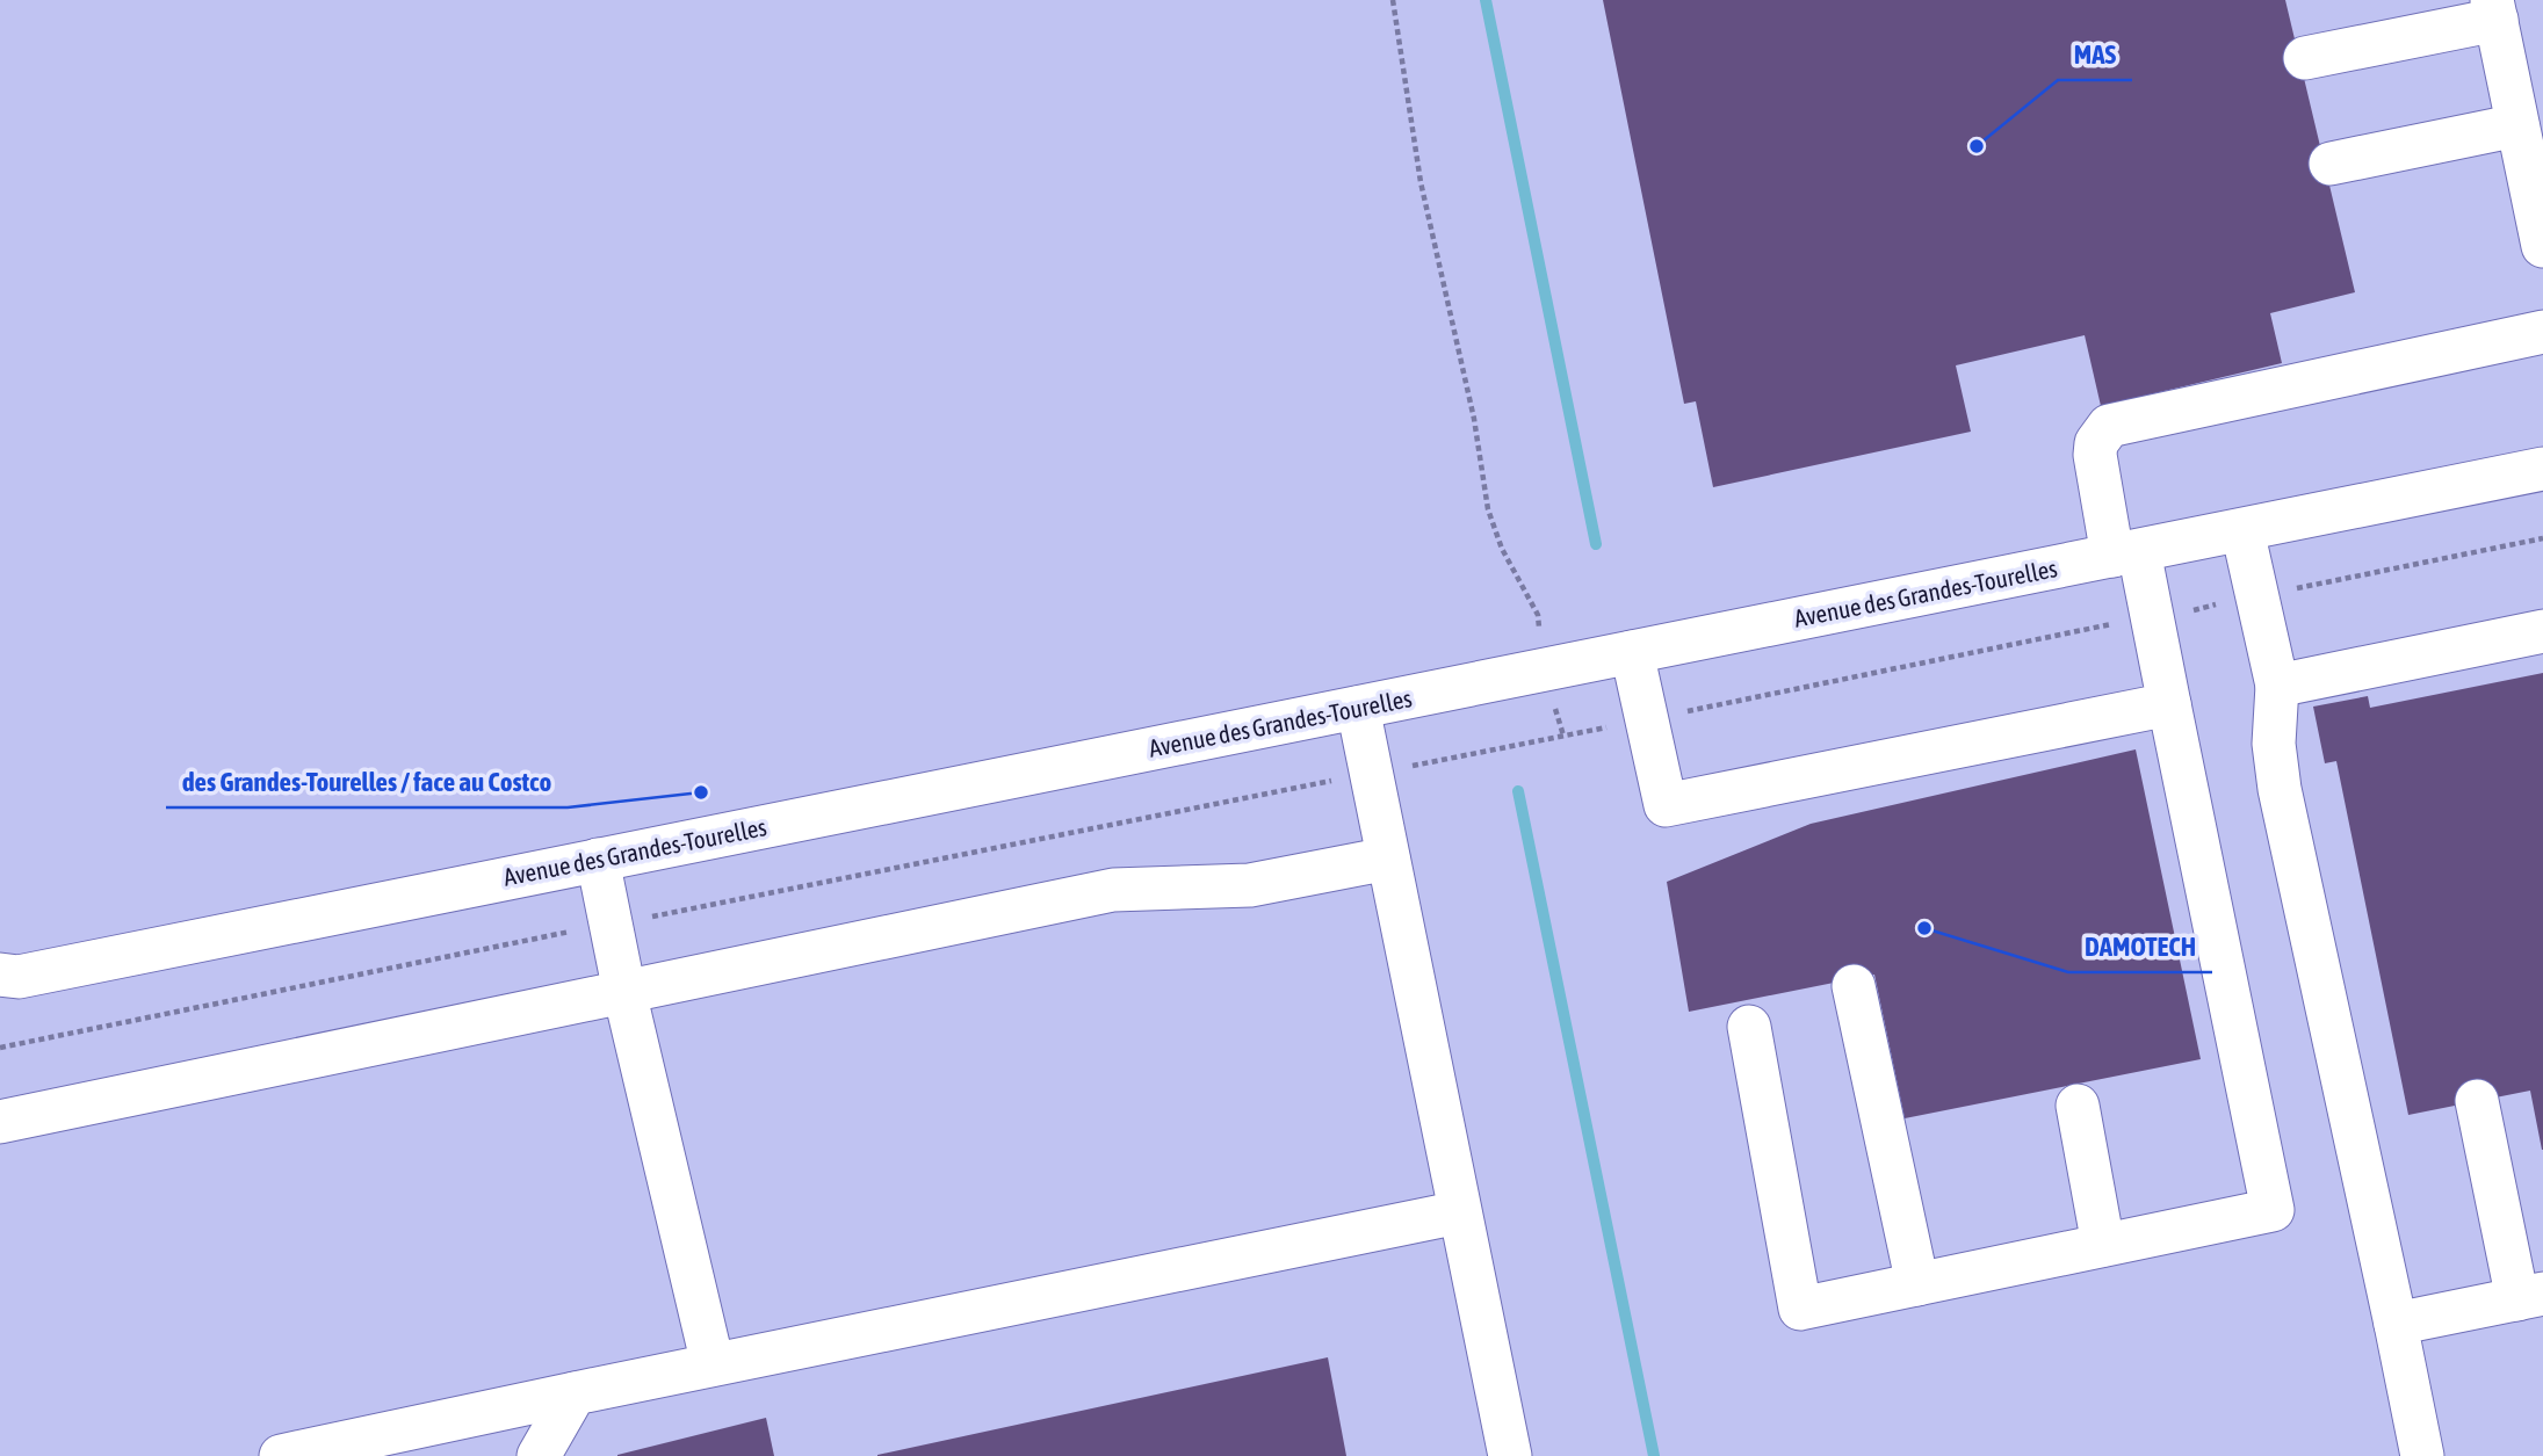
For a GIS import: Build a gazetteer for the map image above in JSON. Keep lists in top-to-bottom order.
{
  "streets": {
    "street": ["Avenue des Grandes-Tourelles"]
  },
  "places": ["MAS", "des Grandes-Tourelles / face au Costco", "DAMOTECH"]
}
